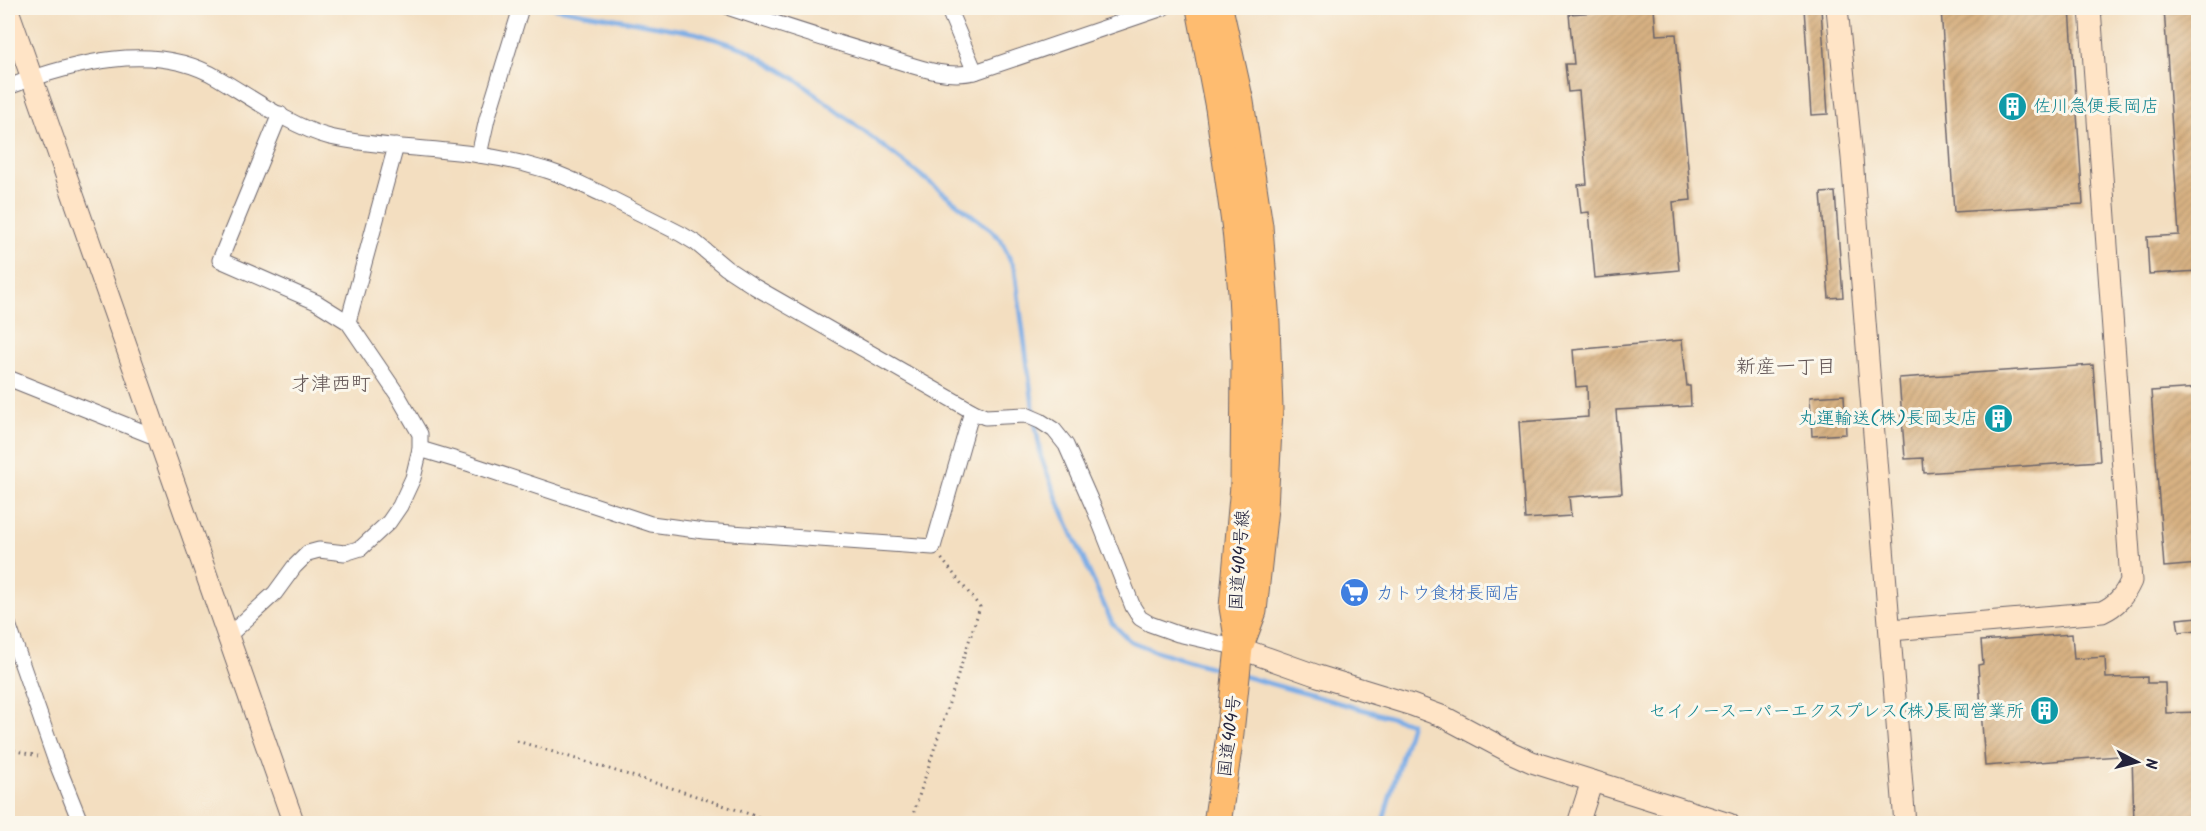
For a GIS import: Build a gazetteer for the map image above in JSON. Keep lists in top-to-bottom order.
{
  "streets": {
    "highway": ["国道404号線", "国道404号"]
  },
  "crossings": [
    ["国道404号線", "国道404号"]
  ],
  "districts": ["新産一丁目", "才津西町"],
  "places": {
    "building": ["佐川急便長岡店", "丸運輸送(株)長岡支店", "セイノースーパーエクスプレス(株)長岡営業所"],
    "supermarket": ["カトウ食材長岡店"]
  },
  "north": "right"
}
